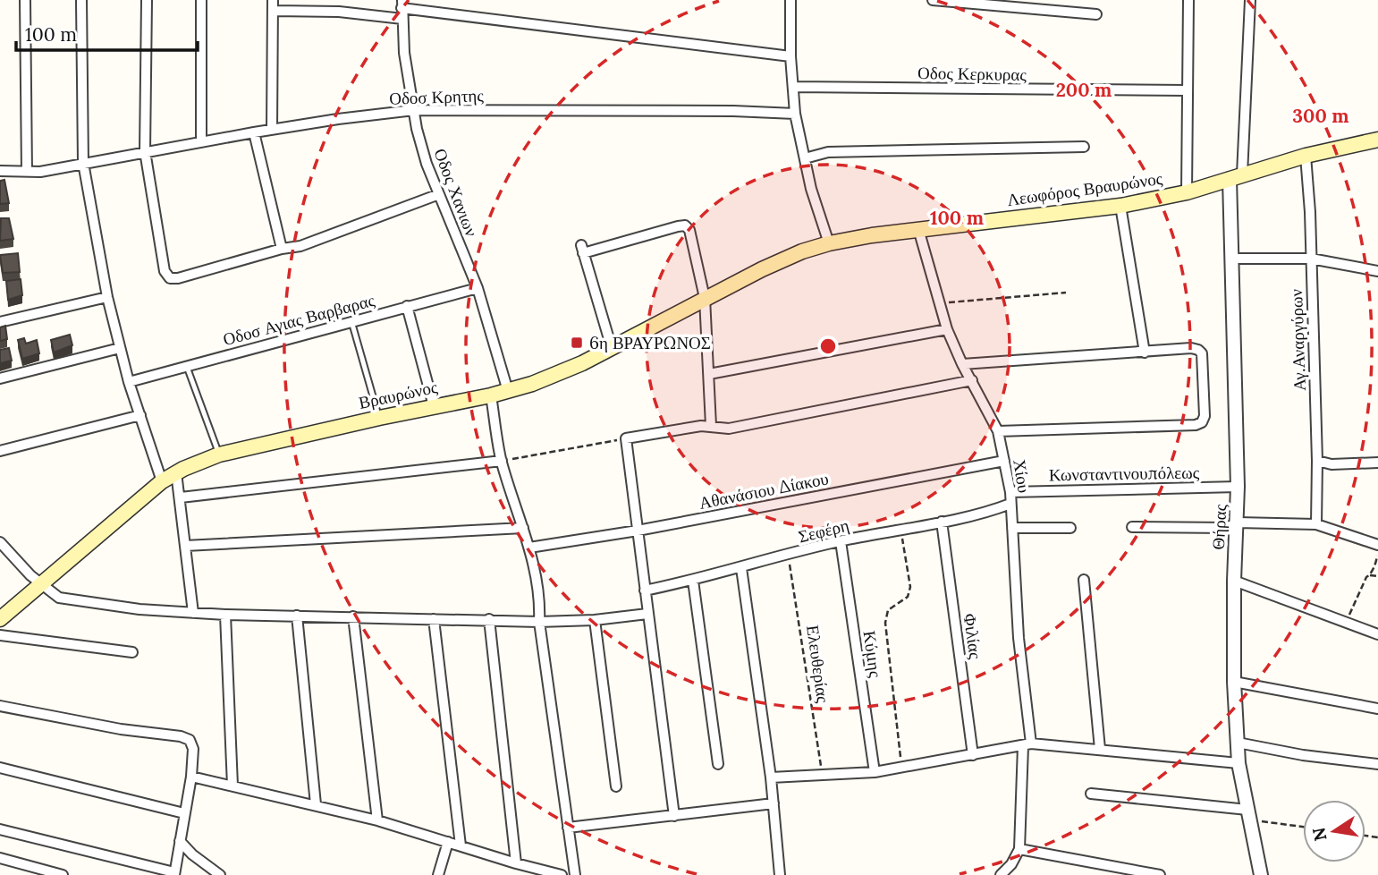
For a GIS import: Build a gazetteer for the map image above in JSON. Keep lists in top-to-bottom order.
{
  "streets": {
    "main road": ["Λεωφόρος Βραυρώνος", "Βραυρώνος"],
    "street": [
      "Οδος Κερκυρας",
      "Οδοσ Κρητης",
      "Οδος Χανιων",
      "Οδοσ Αγιας Βαρβαρας",
      "Αγ.Αναργύρων",
      "Κωνσταντινουπόλεως",
      "Χίου",
      "Αθανάσιου Δίακου",
      "Θήρας",
      "Σεφέρη",
      "Φιλίας",
      "Κύμης"
    ],
    "path": ["Ελευθερίας"]
  },
  "crossings": [
    ["Οδοσ Κρητης", "Οδος Χανιων"],
    ["Λεωφόρος Βραυρώνος", "Αγ.Αναργύρων"],
    ["Λεωφόρος Βραυρώνος", "Βραυρώνος"],
    ["Λεωφόρος Βραυρώνος", "Χίου"],
    ["Λεωφόρος Βραυρώνος", "Θήρας"],
    ["Οδος Χανιων", "Οδοσ Αγιας Βαρβαρας"],
    ["Οδος Χανιων", "Βραυρώνος"],
    ["Κωνσταντινουπόλεως", "Χίου"],
    ["Κωνσταντινουπόλεως", "Θήρας"],
    ["Χίου", "Αθανάσιου Δίακου"],
    ["Χίου", "Σεφέρη"],
    ["Σεφέρη", "Φιλίας"],
    ["Σεφέρη", "Κύμης"],
    ["Σεφέρη", "Ελευθερίας"]
  ],
  "places": {
    "transit": ["6η ΒΡΑΥΡΩΝΟΣ"]
  },
  "scale_bar": "100 m",
  "north": "left",
  "rings": ["200 m", "300 m", "100 m"]
}
